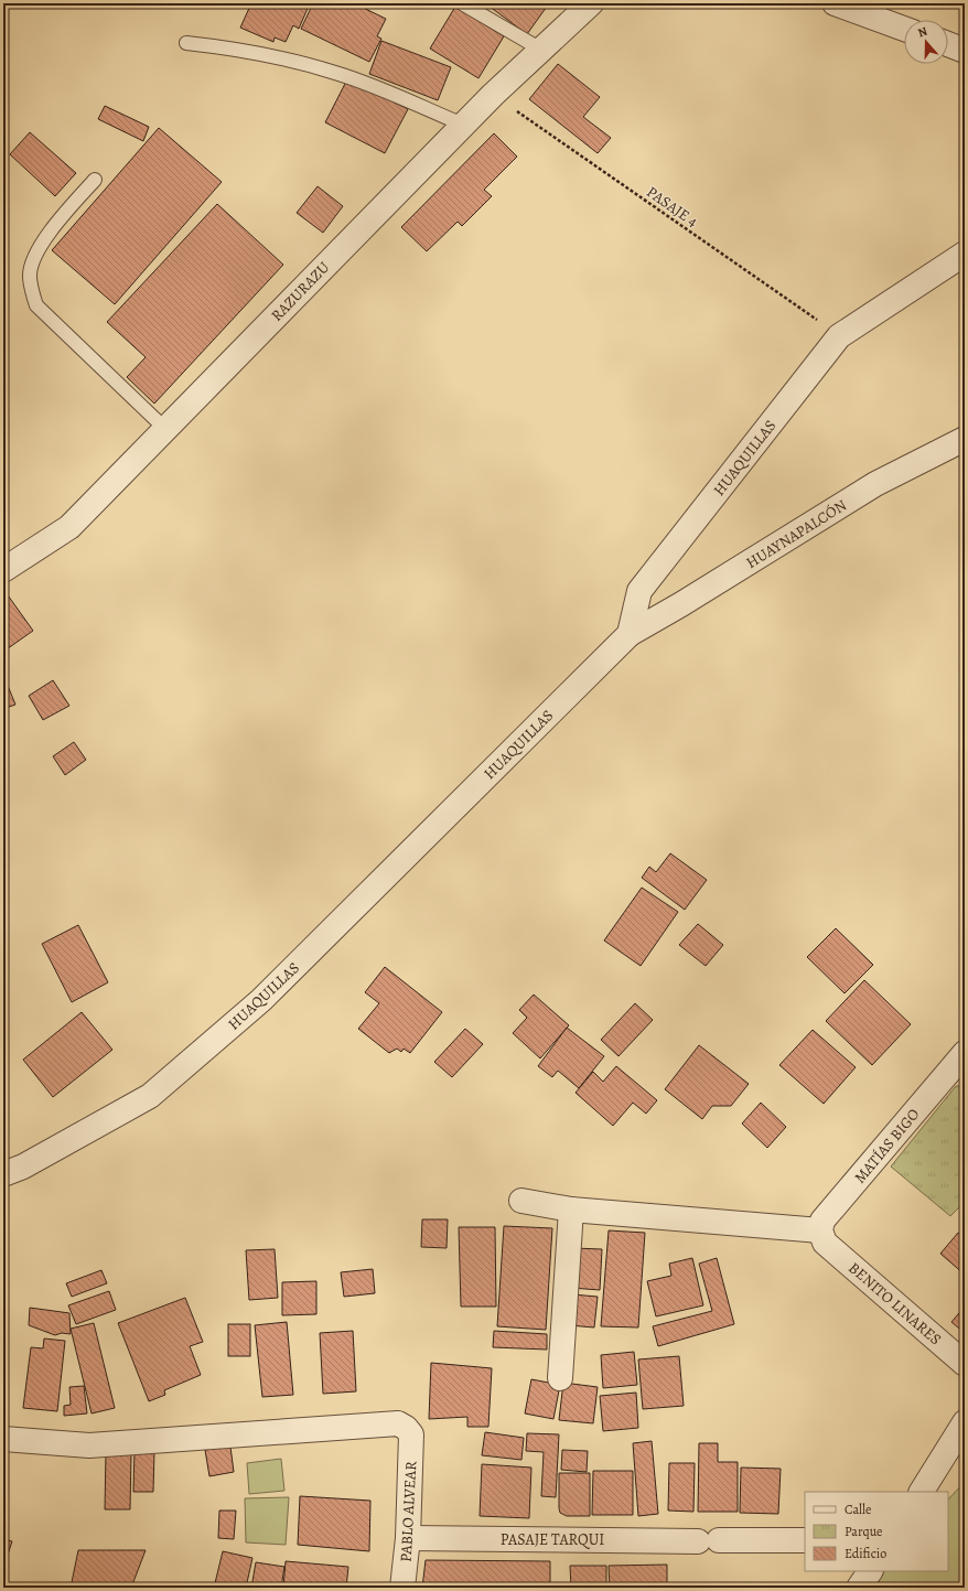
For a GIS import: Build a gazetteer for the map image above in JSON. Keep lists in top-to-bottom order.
{
  "streets": {
    "street": [
      "RAZURAZU",
      "HUAQUILLAS",
      "HUAYNAPALCÓN",
      "MATÍAS BIGO",
      "BENITO LINARES",
      "PABLO ALVEAR",
      "PASAJE TARQUI"
    ],
    "path": ["PASAJE 4"]
  },
  "crossings": [
    ["PASAJE 4", "RAZURAZU"],
    ["PASAJE 4", "HUAQUILLAS"],
    ["HUAQUILLAS", "HUAYNAPALCÓN"],
    ["MATÍAS BIGO", "BENITO LINARES"],
    ["PABLO ALVEAR", "PASAJE TARQUI"]
  ],
  "legend": ["Calle", "Parque", "Edificio"],
  "north": "top"
}
